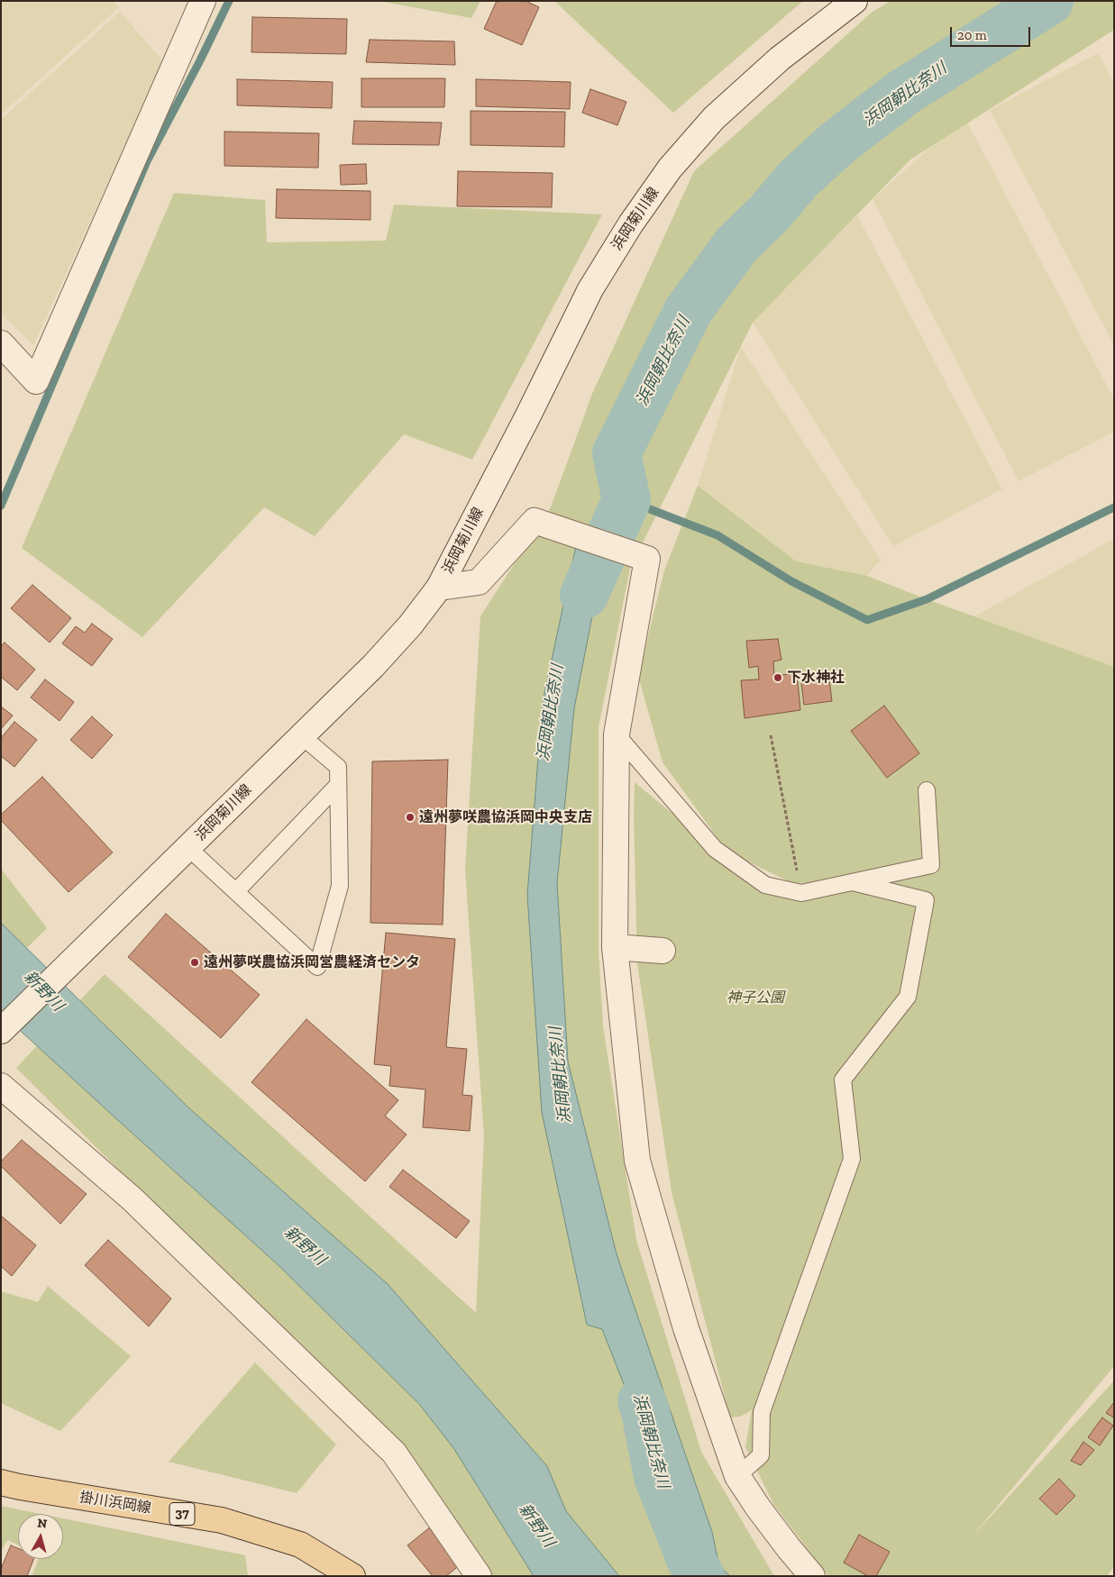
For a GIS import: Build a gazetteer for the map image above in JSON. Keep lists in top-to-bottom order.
{
  "streets": {
    "main road": ["掛川浜岡線", "37"],
    "street": ["浜岡菊川線"]
  },
  "water": ["浜岡朝比奈川", "新野川"],
  "parks": ["神子公園"],
  "places": ["下水神社", "遠州夢咲農協浜岡中央支店", "遠州夢咲農協浜岡営農経済センタ"],
  "scale_bar": "20 m",
  "north": "top"
}
